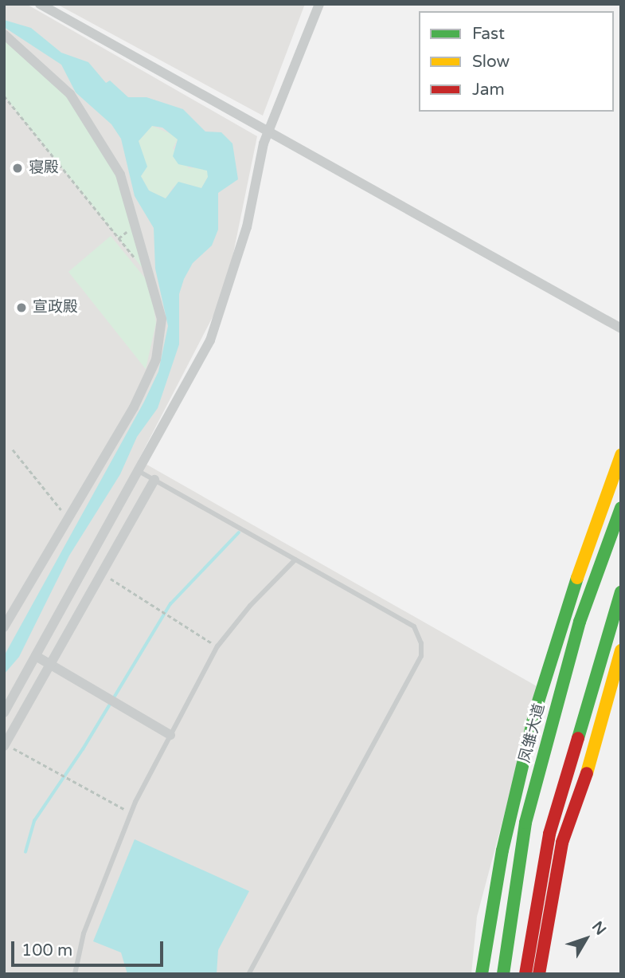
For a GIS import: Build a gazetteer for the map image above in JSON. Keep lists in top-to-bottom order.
{
  "streets": {
    "street": ["凤雏大道"]
  },
  "places": ["寝殿", "宣政殿"],
  "legend": ["Fast", "Slow", "Jam"],
  "scale_bar": "100 m",
  "north": "top right"
}
